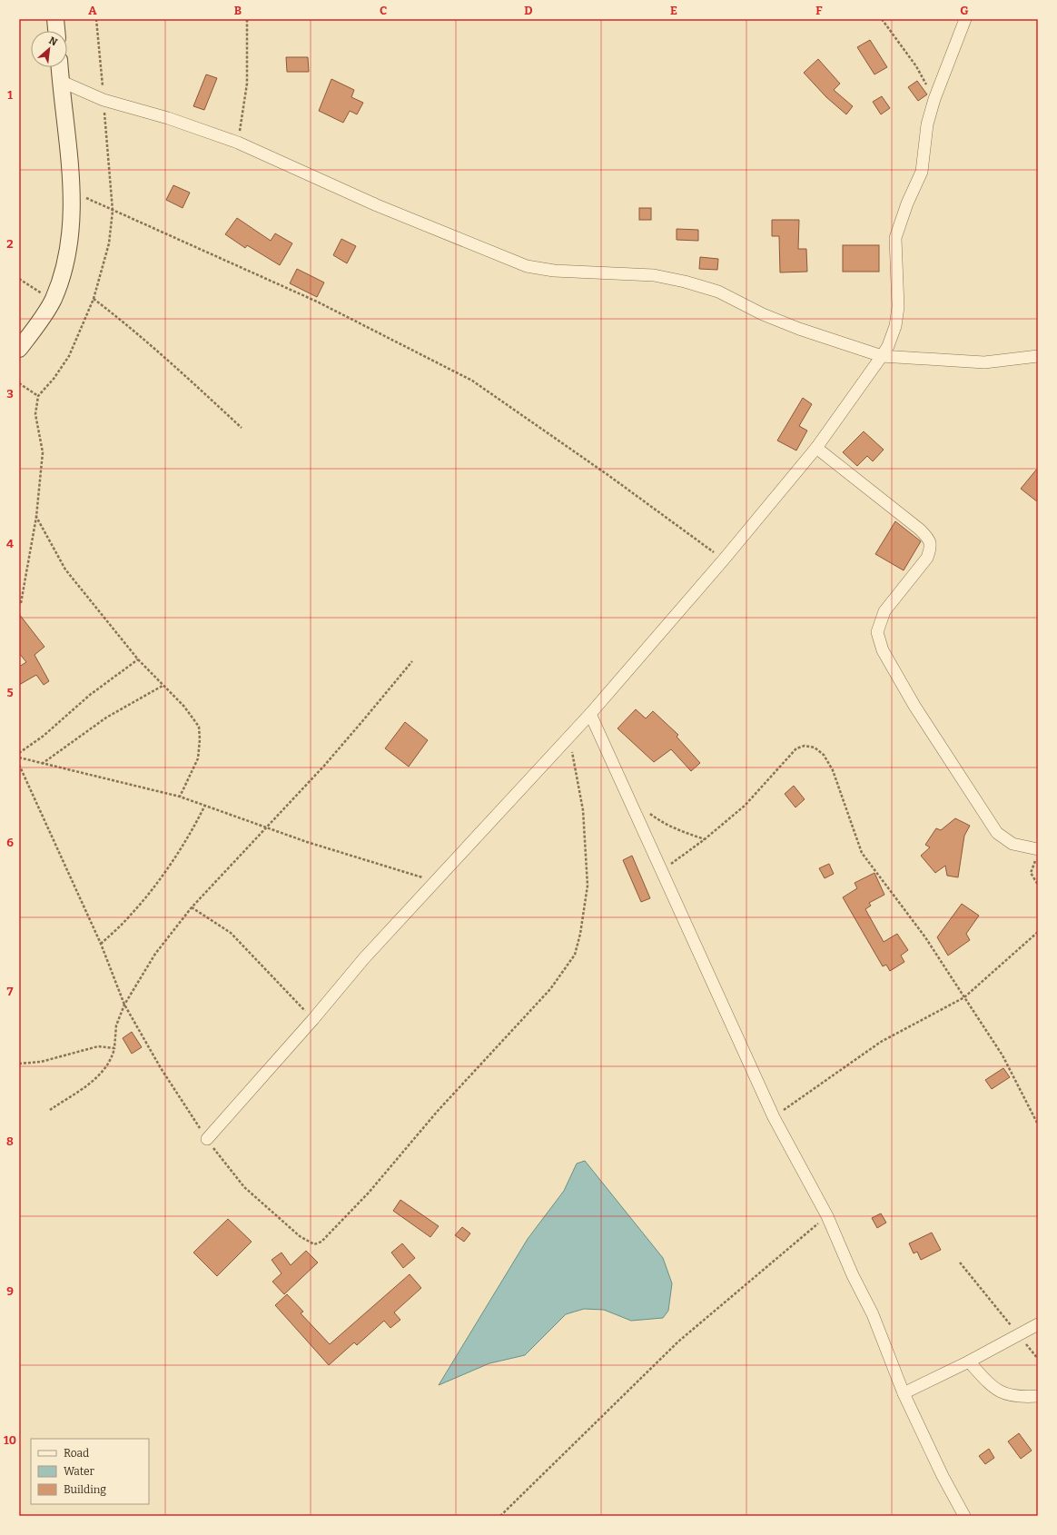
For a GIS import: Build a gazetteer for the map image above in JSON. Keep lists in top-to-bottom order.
{
  "legend": ["Road", "Water", "Building"],
  "north": "top right",
  "grid": {
    "columns": [
      "A",
      "B",
      "C",
      "D",
      "E",
      "F",
      "G"
    ],
    "rows": [
      "1",
      "2",
      "3",
      "4",
      "5",
      "6",
      "7",
      "8",
      "9",
      "10"
    ]
  }
}
